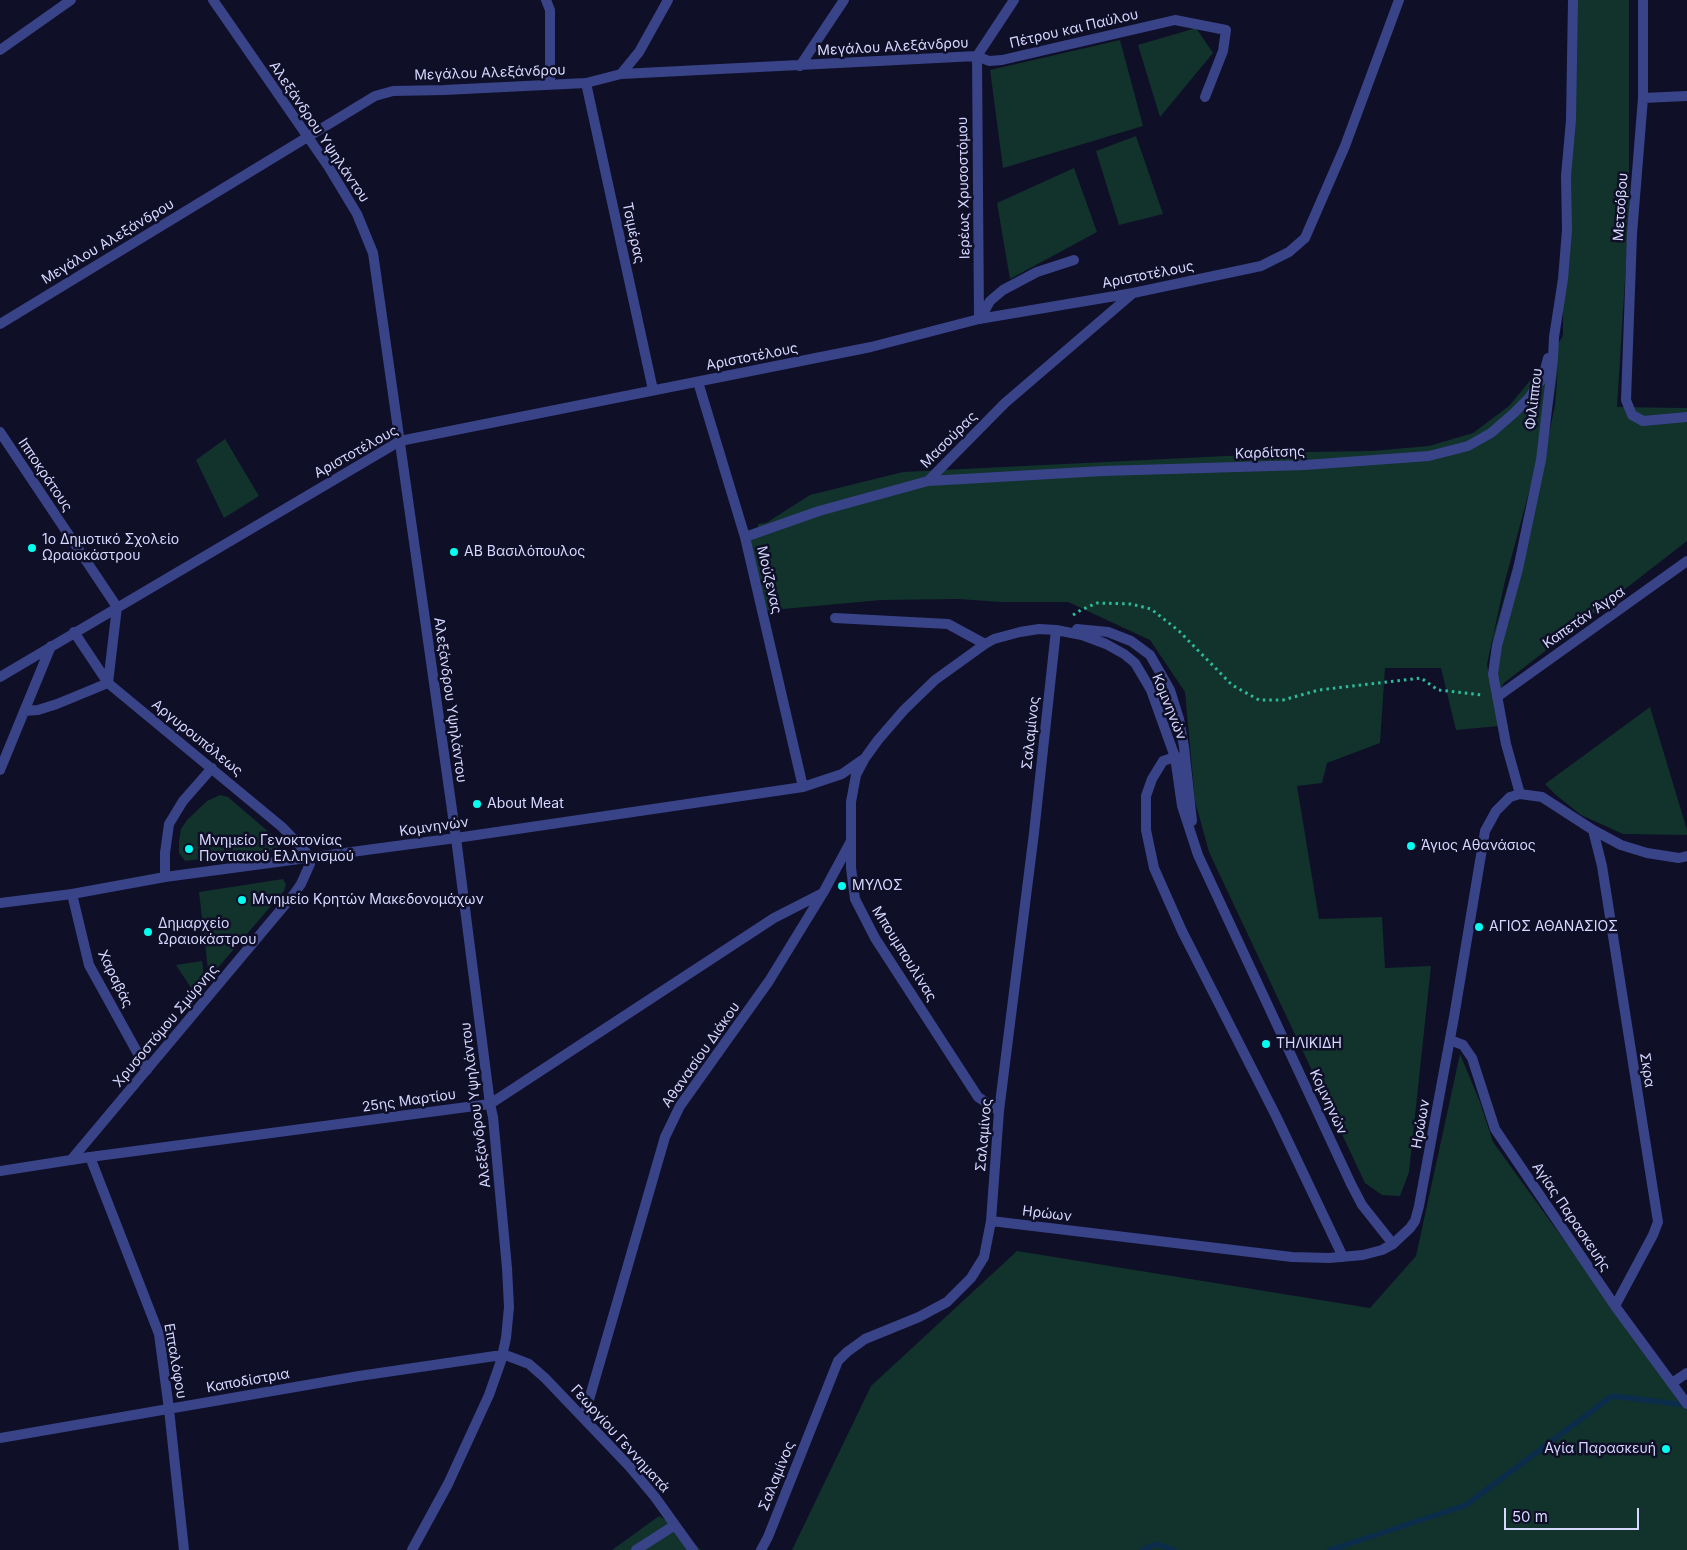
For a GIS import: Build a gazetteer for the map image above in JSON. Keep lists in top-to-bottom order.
{
  "streets": {
    "street": [
      "Πέτρου και Παύλου",
      "Μεγάλου Αλεξάνδρου",
      "Αλεξάνδρου Υψηλάντου",
      "Ιερέως Χρυσοστόμου",
      "Μετσόβου",
      "Τσιμέρας",
      "Αριστοτέλους",
      "Φιλίππου",
      "Μασούρας",
      "Καρδίτσης",
      "Ιπποκράτους",
      "Μούζενας",
      "Καπετάν Άγρα",
      "Κομνηνών",
      "Σαλαμίνος",
      "Αργυρουπόλεως",
      "Μπουμπουλίνας",
      "Χαραβάς",
      "Χρυσοστόμου Σμύρνης",
      "Αθανασίου Διάκου",
      "Σκρα",
      "25ης Μαρτίου",
      "Ηρώων",
      "Αγίας Παρασκευής",
      "Επταλόφου",
      "Καποδίστρια",
      "Γεωργίου Γεννηματά"
    ]
  },
  "crossings": [
    ["Πέτρου και Παύλου", "Μεγάλου Αλεξάνδρου"],
    ["Πέτρου και Παύλου", "Ιερέως Χρυσοστόμου"],
    ["Μεγάλου Αλεξάνδρου", "Αλεξάνδρου Υψηλάντου"],
    ["Μεγάλου Αλεξάνδρου", "Ιερέως Χρυσοστόμου"],
    ["Μεγάλου Αλεξάνδρου", "Τσιμέρας"],
    ["Αλεξάνδρου Υψηλάντου", "Αριστοτέλους"],
    ["Αλεξάνδρου Υψηλάντου", "Κομνηνών"],
    ["Αλεξάνδρου Υψηλάντου", "25ης Μαρτίου"],
    ["Αλεξάνδρου Υψηλάντου", "Καποδίστρια"],
    ["Αλεξάνδρου Υψηλάντου", "Γεωργίου Γεννηματά"],
    ["Ιερέως Χρυσοστόμου", "Αριστοτέλους"],
    ["Τσιμέρας", "Αριστοτέλους"],
    ["Αριστοτέλους", "Μασούρας"],
    ["Αριστοτέλους", "Ιπποκράτους"],
    ["Αριστοτέλους", "Μούζενας"],
    ["Αριστοτέλους", "Αργυρουπόλεως"],
    ["Φιλίππου", "Καρδίτσης"],
    ["Φιλίππου", "Καπετάν Άγρα"],
    ["Φιλίππου", "Ηρώων"],
    ["Μασούρας", "Καρδίτσης"],
    ["Μασούρας", "Μούζενας"],
    ["Μούζενας", "Κομνηνών"],
    ["Κομνηνών", "Σαλαμίνος"],
    ["Κομνηνών", "Αργυρουπόλεως"],
    ["Κομνηνών", "Μπουμπουλίνας"],
    ["Κομνηνών", "Χαραβάς"],
    ["Κομνηνών", "Χρυσοστόμου Σμύρνης"],
    ["Κομνηνών", "Ηρώων"],
    ["Σαλαμίνος", "Μπουμπουλίνας"],
    ["Σαλαμίνος", "Ηρώων"],
    ["Αργυρουπόλεως", "Χρυσοστόμου Σμύρνης"],
    ["Μπουμπουλίνας", "Αθανασίου Διάκου"],
    ["Χαραβάς", "Χρυσοστόμου Σμύρνης"],
    ["Χρυσοστόμου Σμύρνης", "25ης Μαρτίου"],
    ["Αθανασίου Διάκου", "25ης Μαρτίου"],
    ["Αθανασίου Διάκου", "Γεωργίου Γεννηματά"],
    ["Σκρα", "Αγίας Παρασκευής"],
    ["25ης Μαρτίου", "Επταλόφου"],
    ["Ηρώων", "Αγίας Παρασκευής"],
    ["Επταλόφου", "Καποδίστρια"],
    ["Καποδίστρια", "Γεωργίου Γεννηματά"]
  ],
  "places": [
    "1ο Δημοτικό Σχολείο Ωραιοκάστρου",
    "ΑΒ Βασιλόπουλος",
    "About Meat",
    "Άγιος Αθανάσιος",
    "Μνημείο Γενοκτονίας Ποντιακού Ελληνισμού",
    "ΜΥΛΟΣ",
    "Μνημείο Κρητών Μακεδονομάχων",
    "ΑΓΙΟΣ ΑΘΑΝΑΣΙΟΣ",
    "Δημαρχείο Ωραιοκάστρου",
    "ΤΗΛΙΚΙΔΗ",
    "Αγία Παρασκευή"
  ],
  "scale_bar": "50 m"
}
